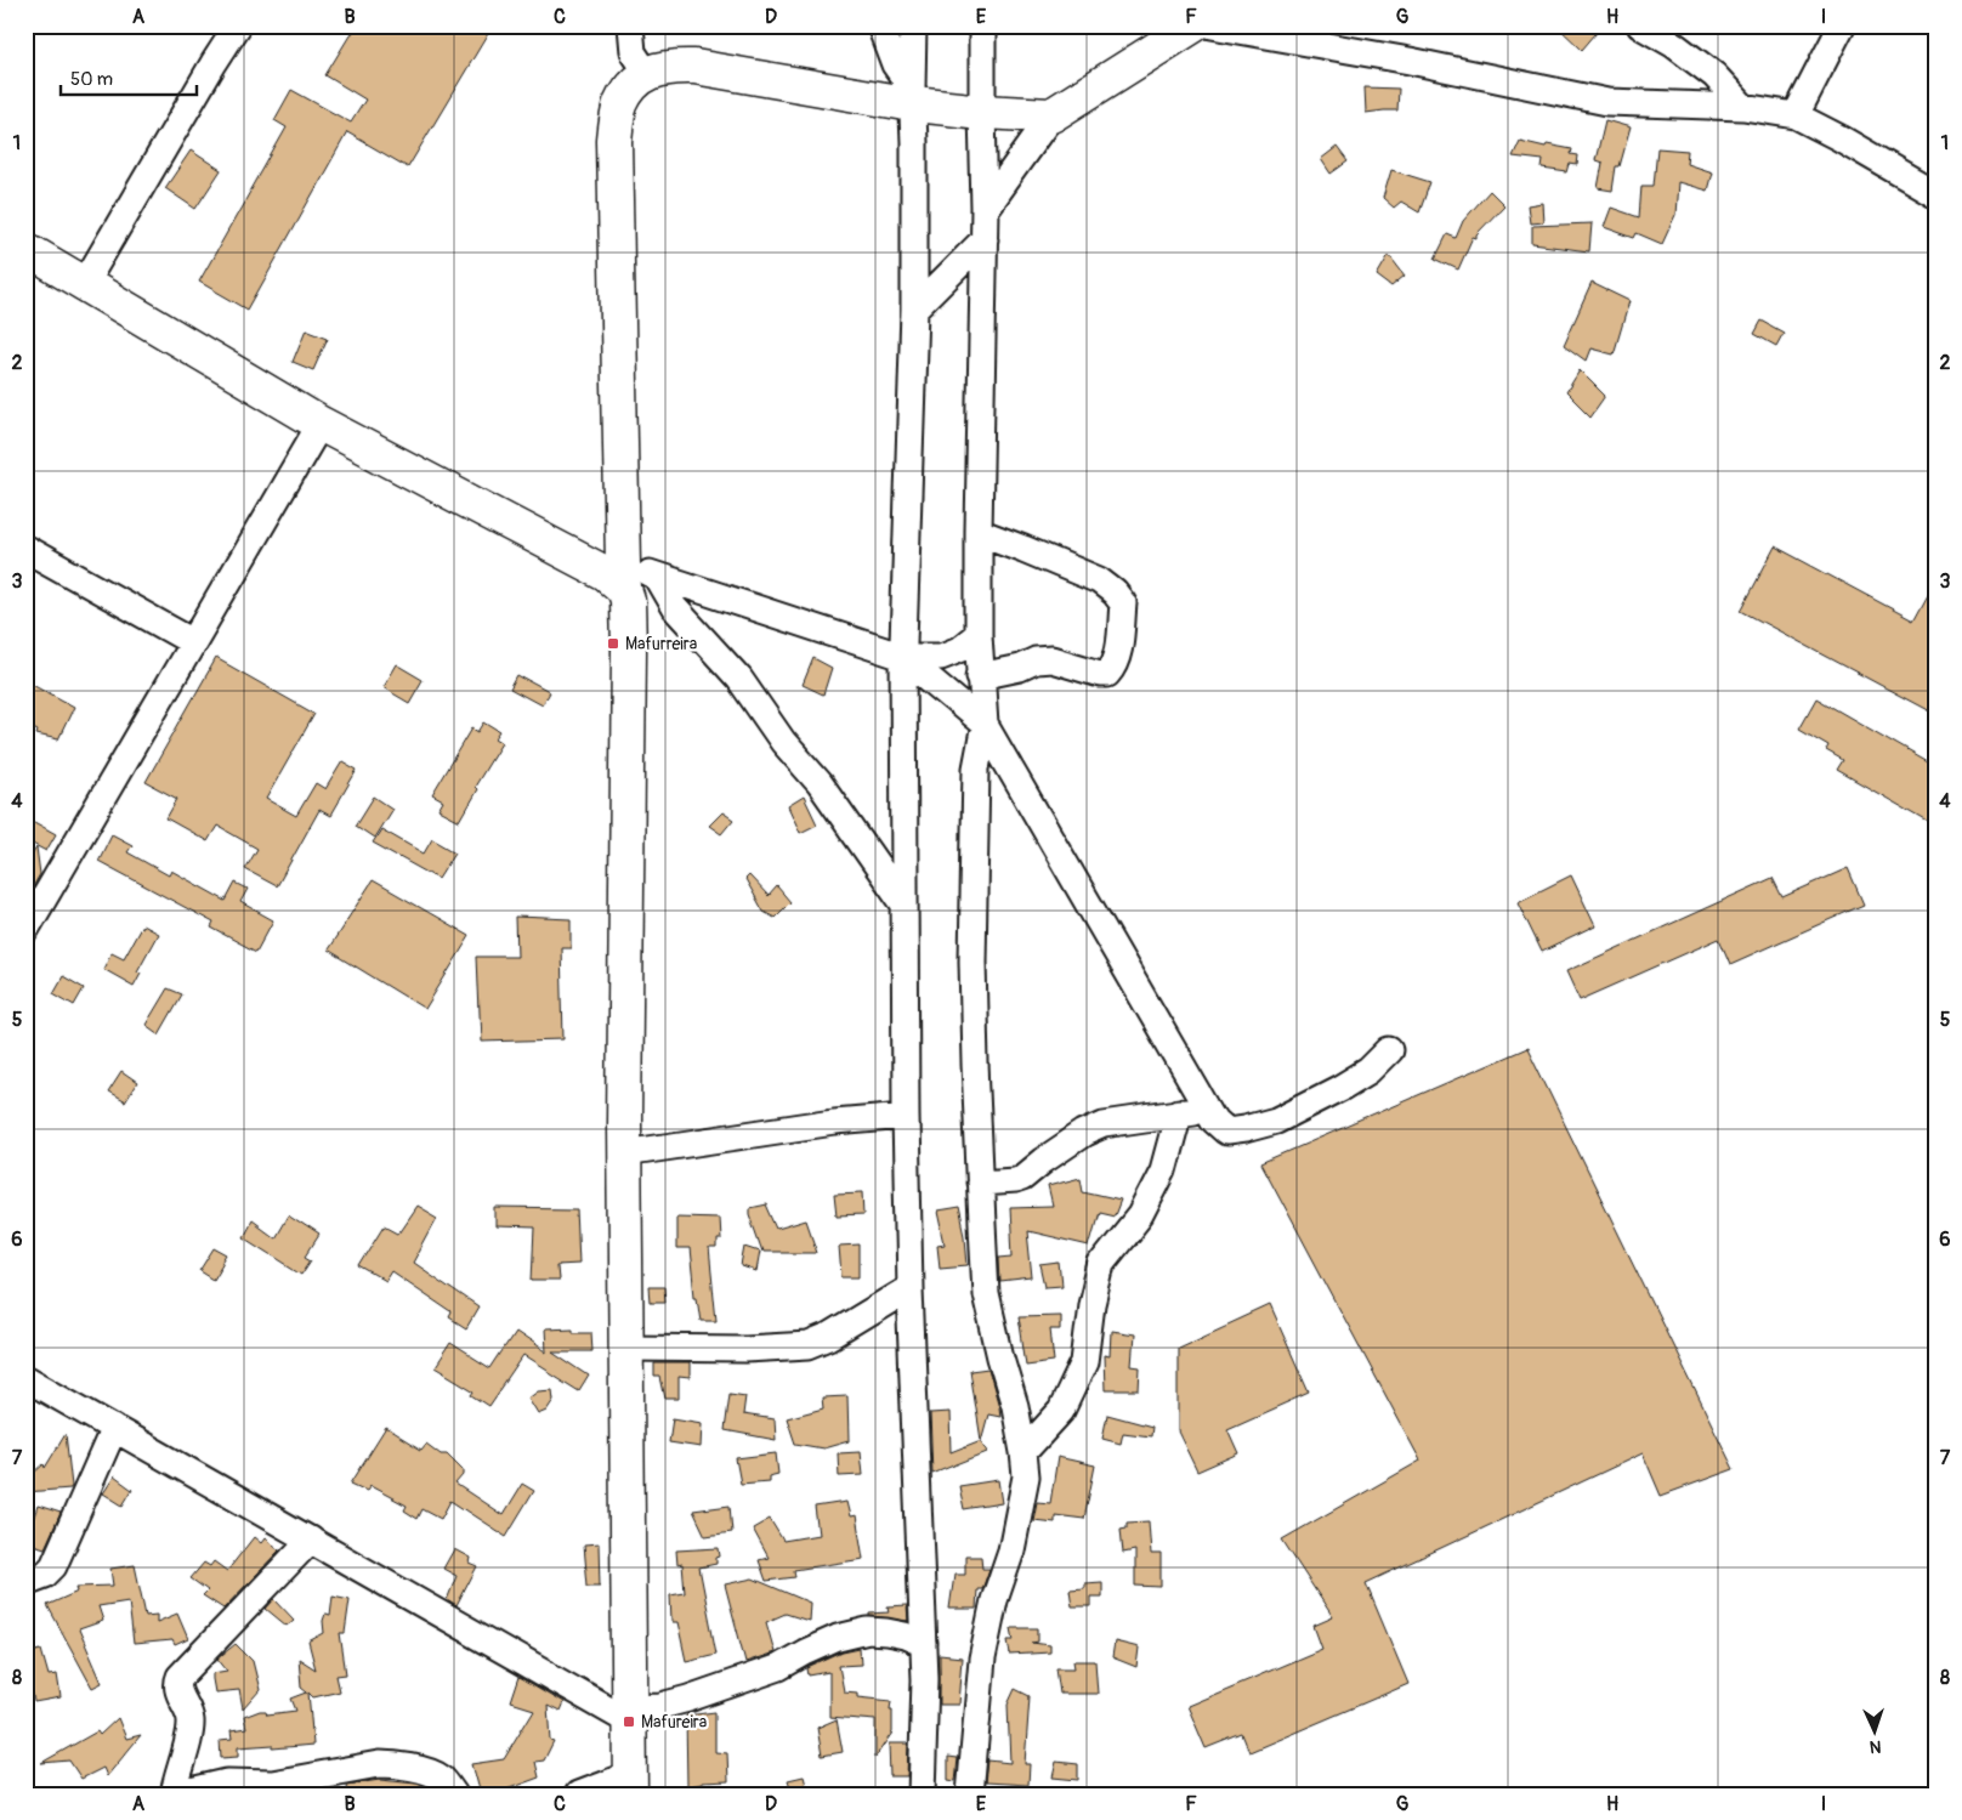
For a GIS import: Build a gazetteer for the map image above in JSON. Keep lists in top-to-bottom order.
{
  "places": {
    "transit": ["Mafurreira", "Mafureira"]
  },
  "scale_bar": "50 m",
  "north": "bottom",
  "grid": {
    "columns": [
      "A",
      "B",
      "C",
      "D",
      "E",
      "F",
      "G",
      "H",
      "I"
    ],
    "rows": [
      "1",
      "2",
      "3",
      "4",
      "5",
      "6",
      "7",
      "8"
    ]
  }
}
